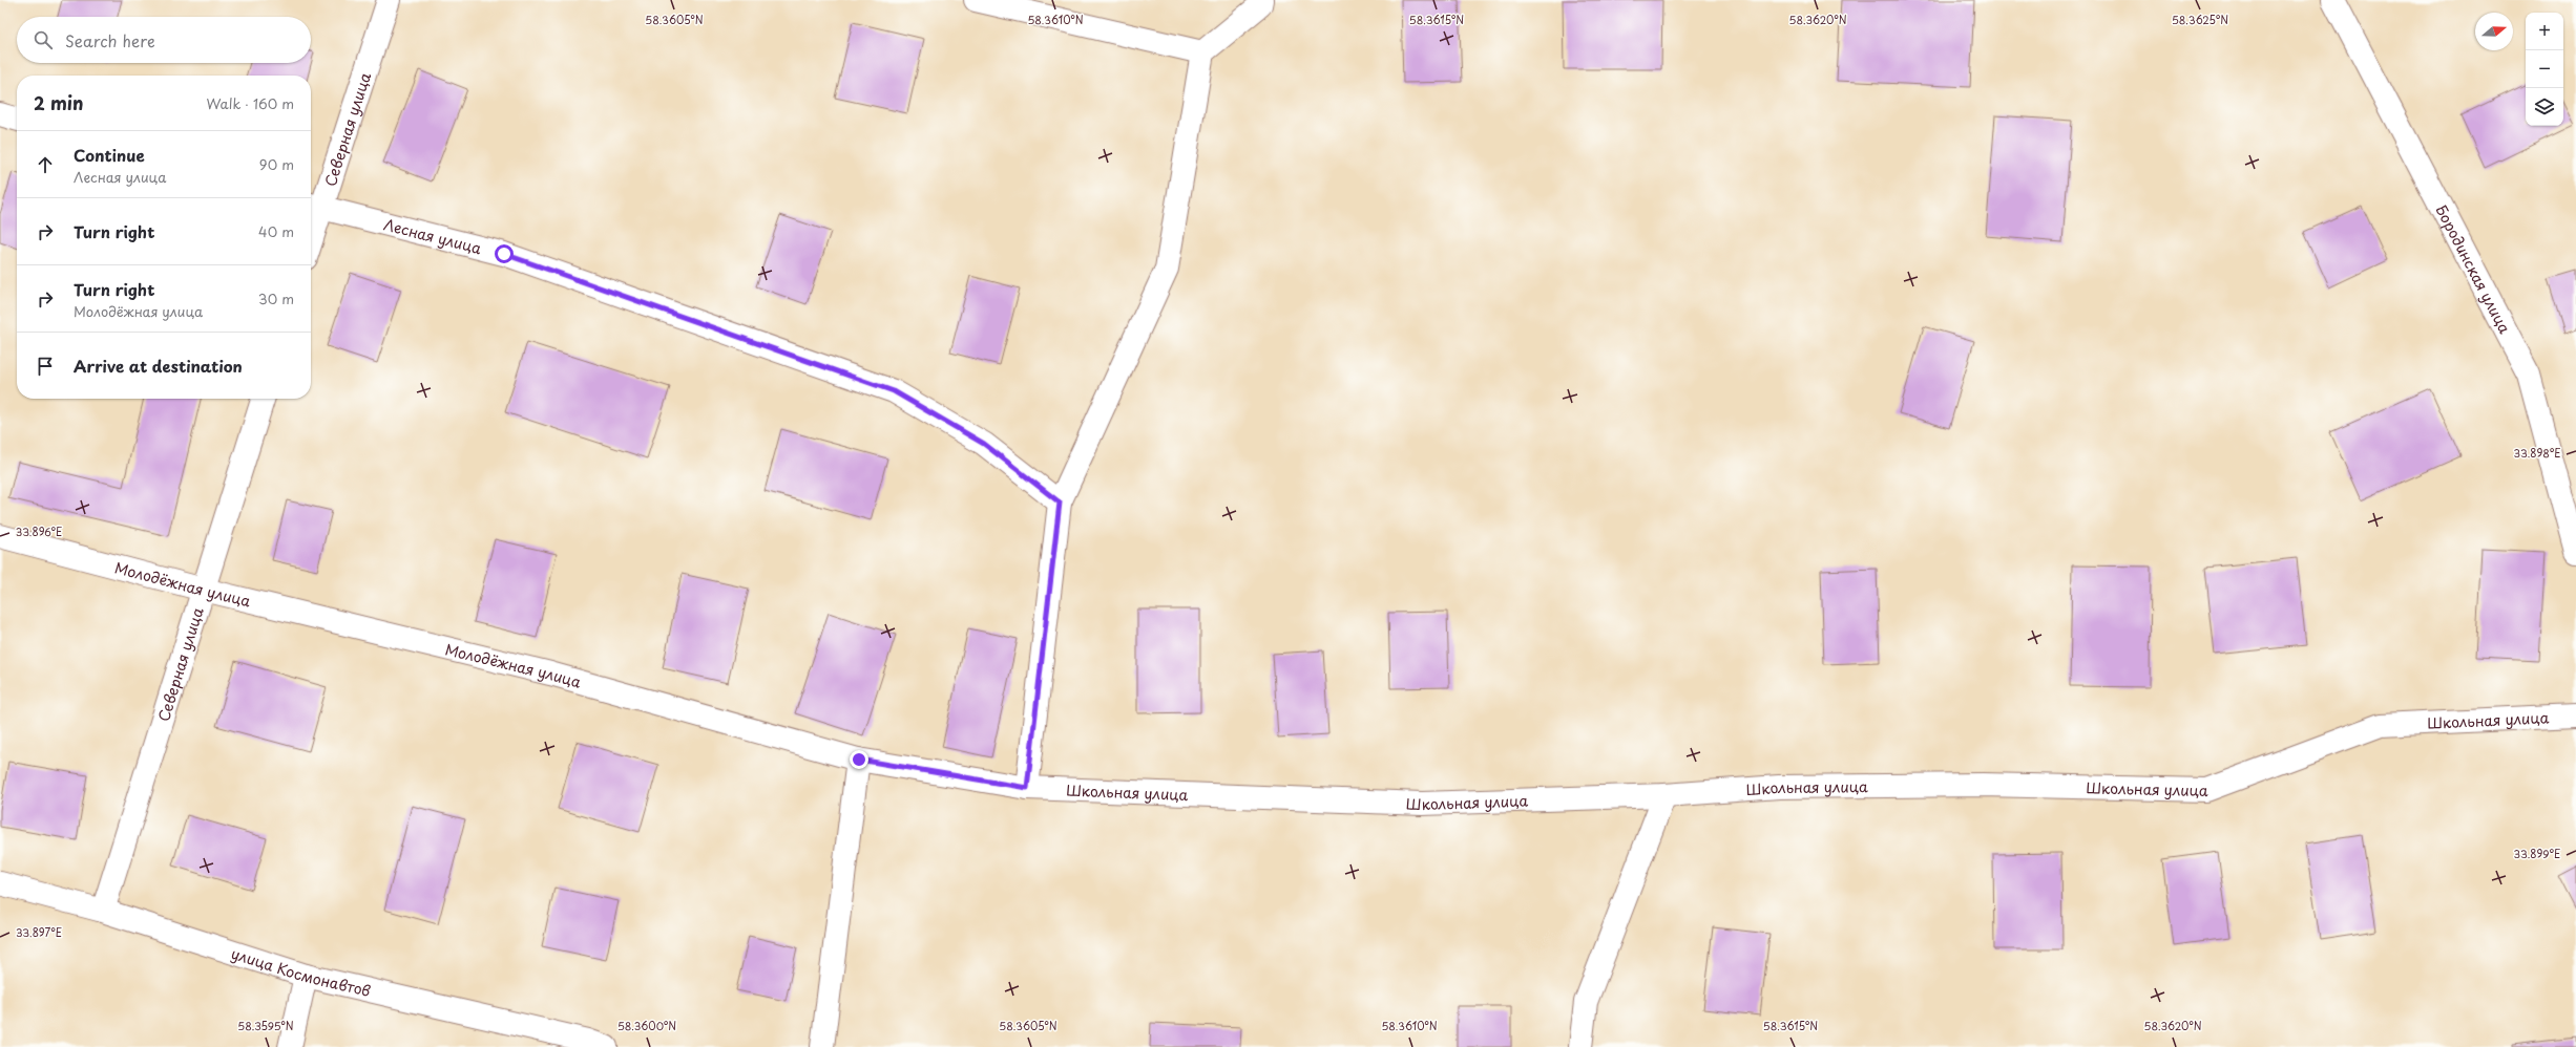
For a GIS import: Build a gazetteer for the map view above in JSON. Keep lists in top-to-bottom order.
{
  "streets": {
    "street": [
      "Северная улица",
      "Лесная улица",
      "Бородинская улица",
      "Молодёжная улица",
      "Школьная улица",
      "улица Космонавтов"
    ]
  },
  "crossings": [
    ["Северная улица", "Лесная улица"],
    ["Северная улица", "Молодёжная улица"],
    ["Северная улица", "улица Космонавтов"],
    ["Молодёжная улица", "Школьная улица"]
  ],
  "north": "right",
  "page": {
    "map_buttons": ["+", "−"],
    "search": "Search here",
    "heading": ["2 min", "Walk · 160 m"],
    "list": [
      ["Continue", "Лесная улица", "90 m"],
      ["Turn right", "40 m"],
      ["Turn right", "Молодёжная улица", "30 m"],
      "Arrive at destination"
    ]
  },
  "coordinates": [
    "58.3605°N",
    "58.3610°N",
    "58.3615°N",
    "58.3620°N",
    "58.3625°N",
    "33.898°E",
    "33.896°E",
    "33.899°E",
    "33.897°E",
    "58.3595°N",
    "58.3600°N"
  ]
}
